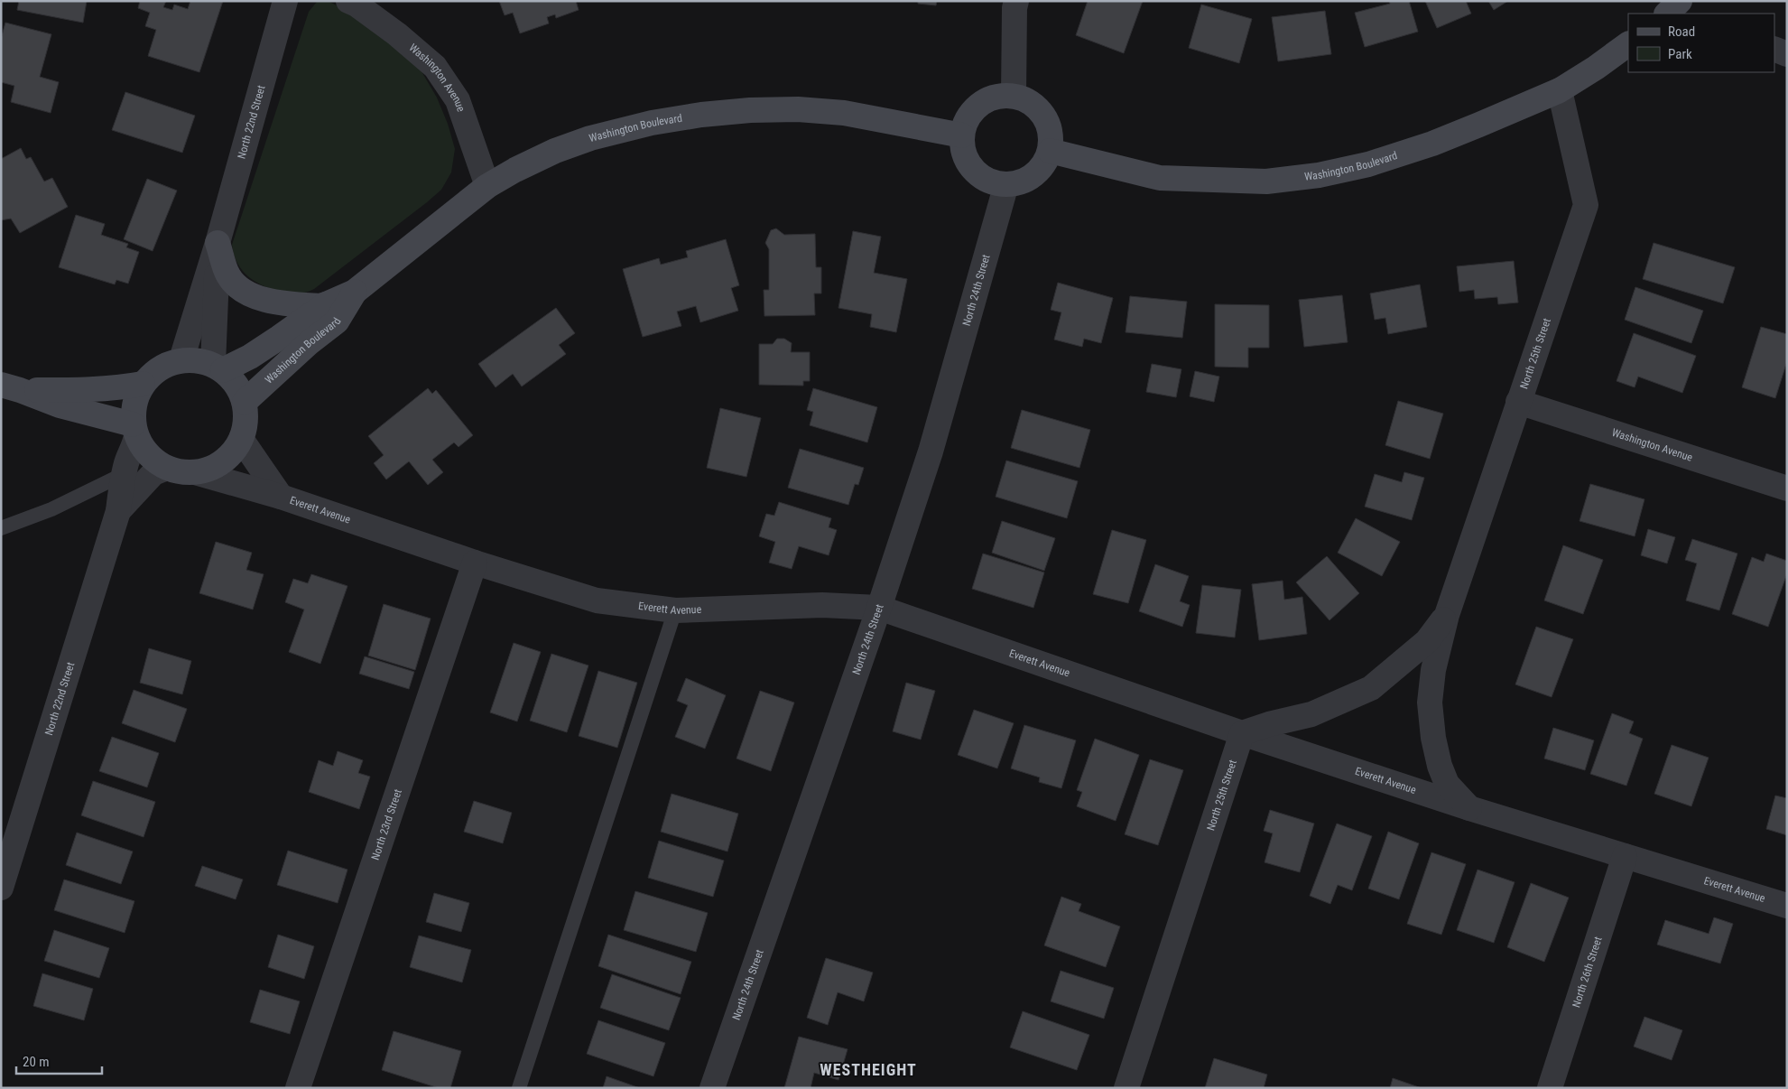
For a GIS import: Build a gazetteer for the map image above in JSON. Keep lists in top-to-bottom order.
{
  "streets": {
    "street": [
      "Washington Avenue",
      "North 22nd Street",
      "Washington Boulevard",
      "North 24th Street",
      "North 25th Street",
      "Everett Avenue",
      "North 23rd Street",
      "North 26th Street"
    ]
  },
  "crossings": [
    ["Washington Avenue", "Washington Boulevard"],
    ["Washington Avenue", "North 25th Street"],
    ["North 22nd Street", "Washington Boulevard"],
    ["North 22nd Street", "Everett Avenue"],
    ["Washington Boulevard", "North 24th Street"],
    ["Washington Boulevard", "North 25th Street"],
    ["Washington Boulevard", "Everett Avenue"],
    ["North 24th Street", "Everett Avenue"],
    ["North 25th Street", "Everett Avenue"],
    ["Everett Avenue", "North 23rd Street"],
    ["Everett Avenue", "North 26th Street"]
  ],
  "districts": ["WESTHEIGHT"],
  "legend": ["Road", "Park"],
  "scale_bar": "20 m"
}
